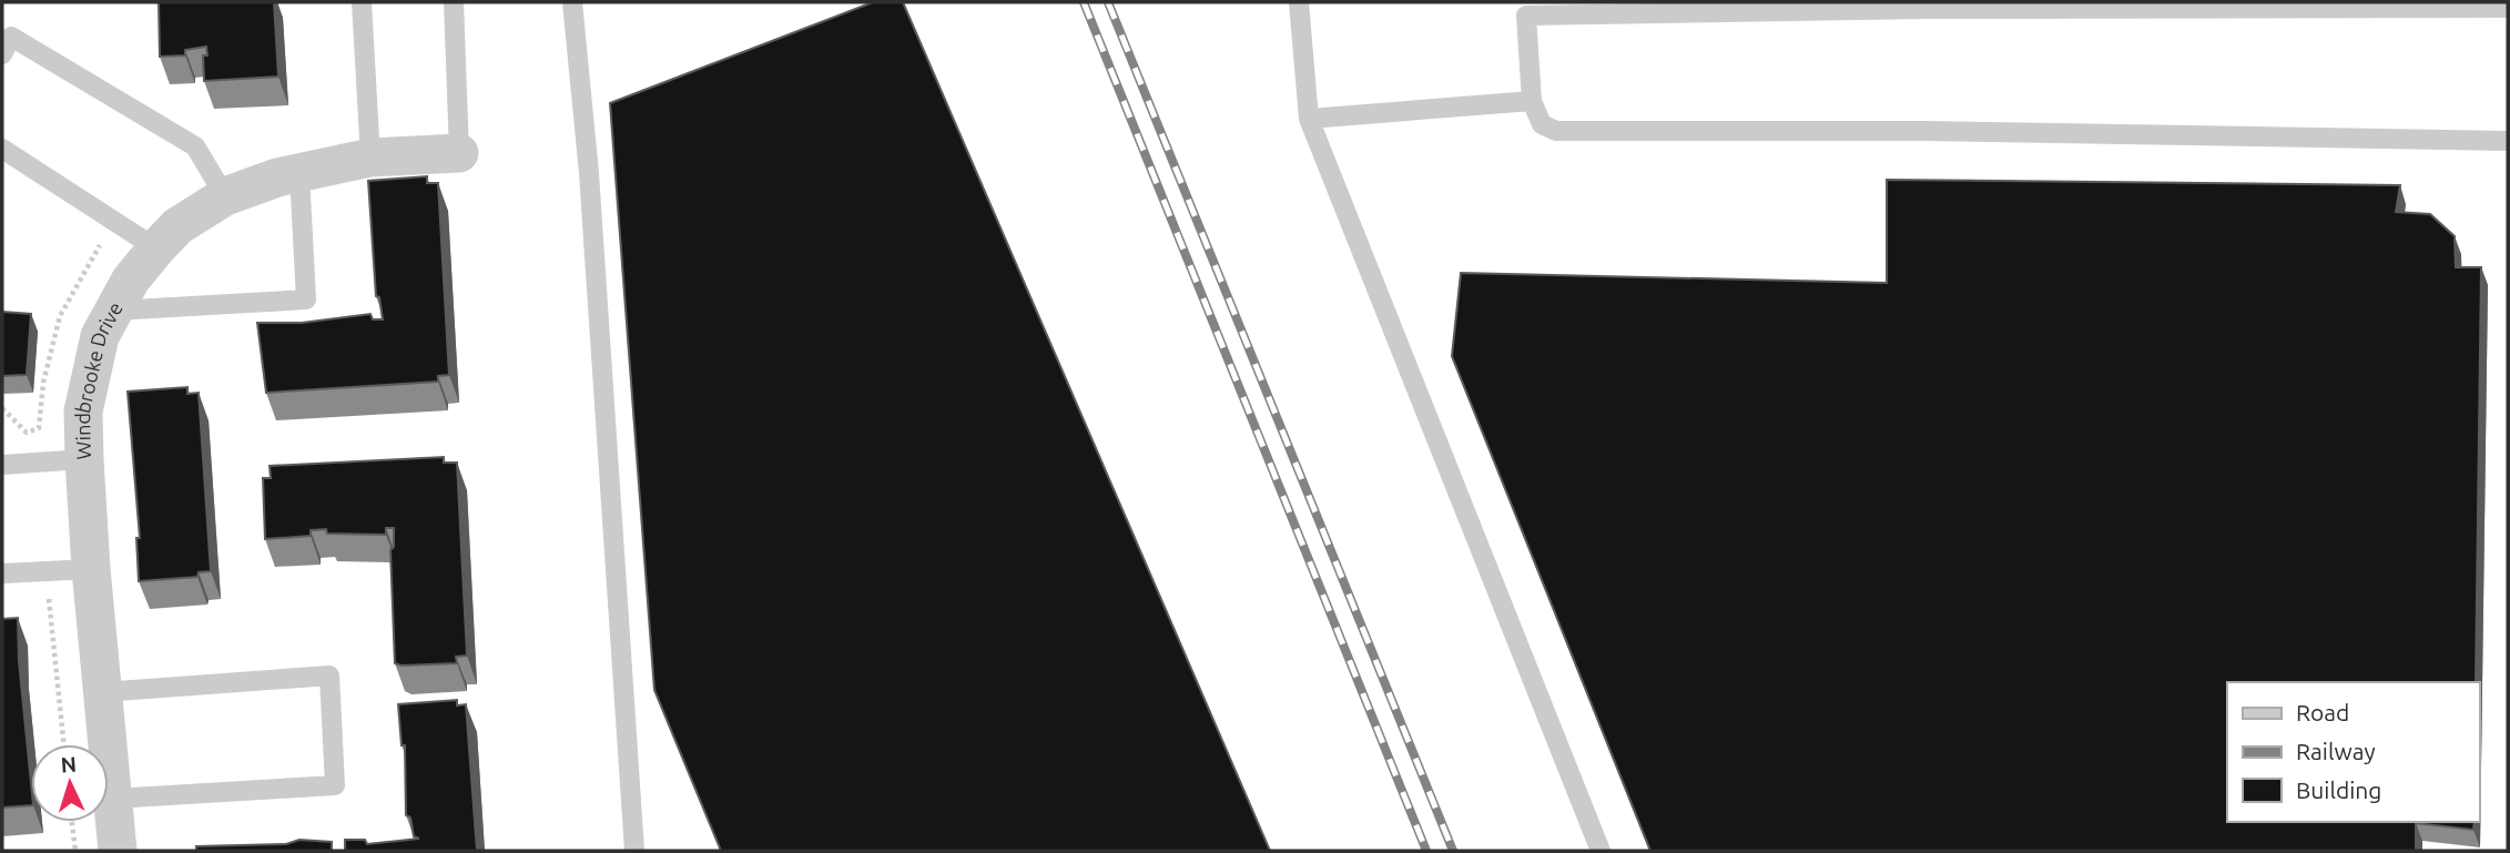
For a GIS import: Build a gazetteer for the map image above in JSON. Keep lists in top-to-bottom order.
{
  "streets": {
    "street": ["Windbrooke Drive"]
  },
  "legend": ["Road", "Railway", "Building"],
  "north": "top"
}
